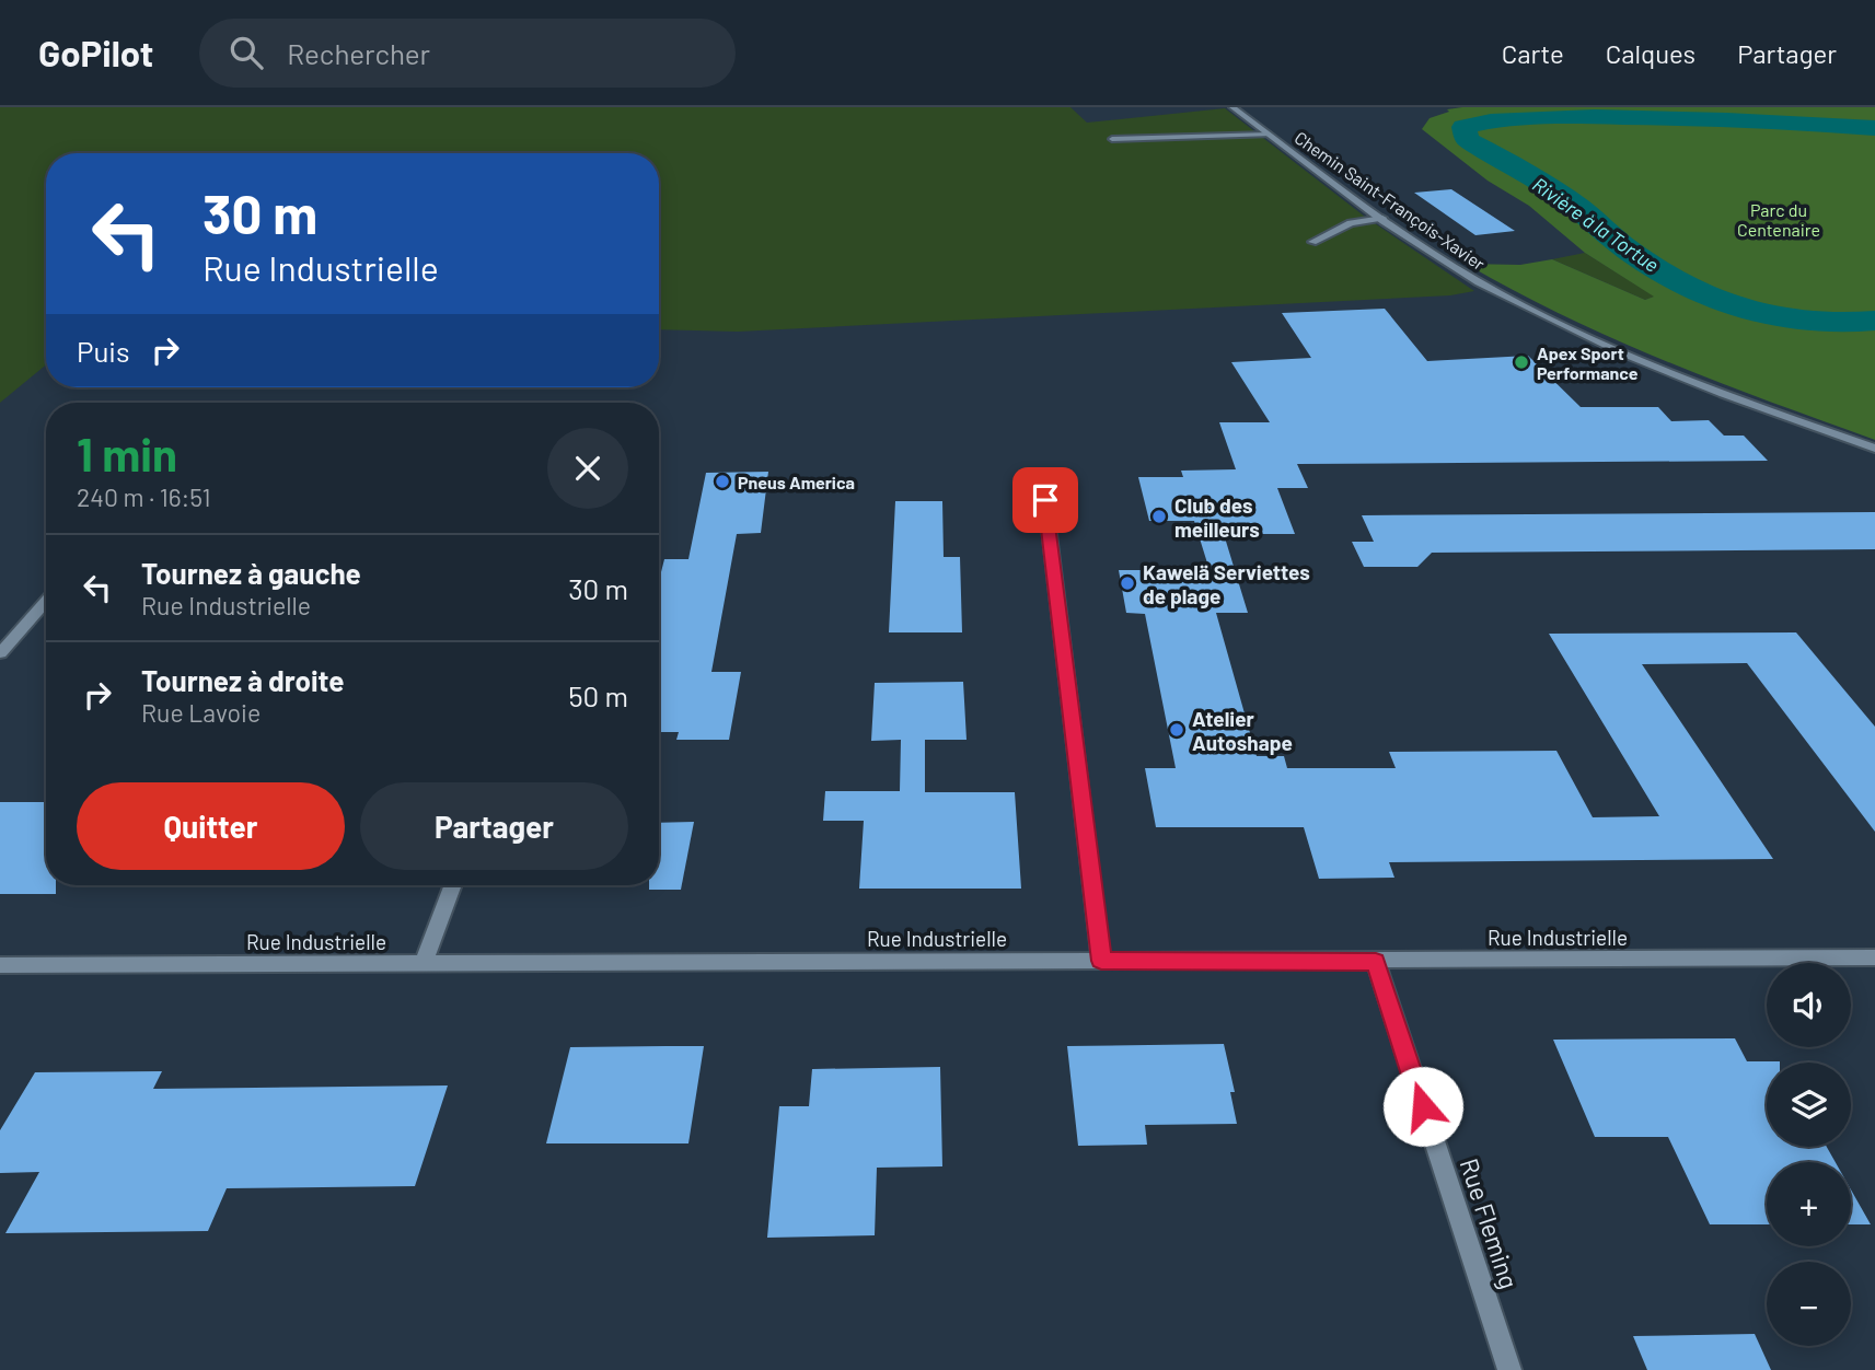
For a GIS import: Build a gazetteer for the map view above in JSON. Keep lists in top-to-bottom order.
{
  "streets": {
    "street": ["Chemin Saint-François-Xavier", "Rue Industrielle", "Rue Fleming"]
  },
  "crossings": [
    ["Rue Industrielle", "Rue Fleming"]
  ],
  "water": ["Rivière à la Tortue"],
  "parks": ["Parc du Centenaire"],
  "places": [
    "Apex Sport Performance",
    "Pneus America",
    "Club des meilleurs",
    "Kawelä Serviettes de plage",
    "Atelier Autoshape"
  ],
  "page": {
    "header": "GoPilot",
    "search": "Rechercher",
    "nav": ["Carte", "Calques", "Partager"],
    "turn": ["30 m", "Rue Industrielle"],
    "then": "Puis",
    "heading": ["1 min", "240 m · 16:51"],
    "list": [
      {
        "name": "Tournez à gauche",
        "note": "Rue Industrielle",
        "value": "30 m"
      },
      {
        "name": "Tournez à droite",
        "note": "Rue Lavoie",
        "value": "50 m"
      }
    ],
    "buttons": ["Quitter", "Partager"],
    "map_buttons": ["+", "−"]
  }
}
